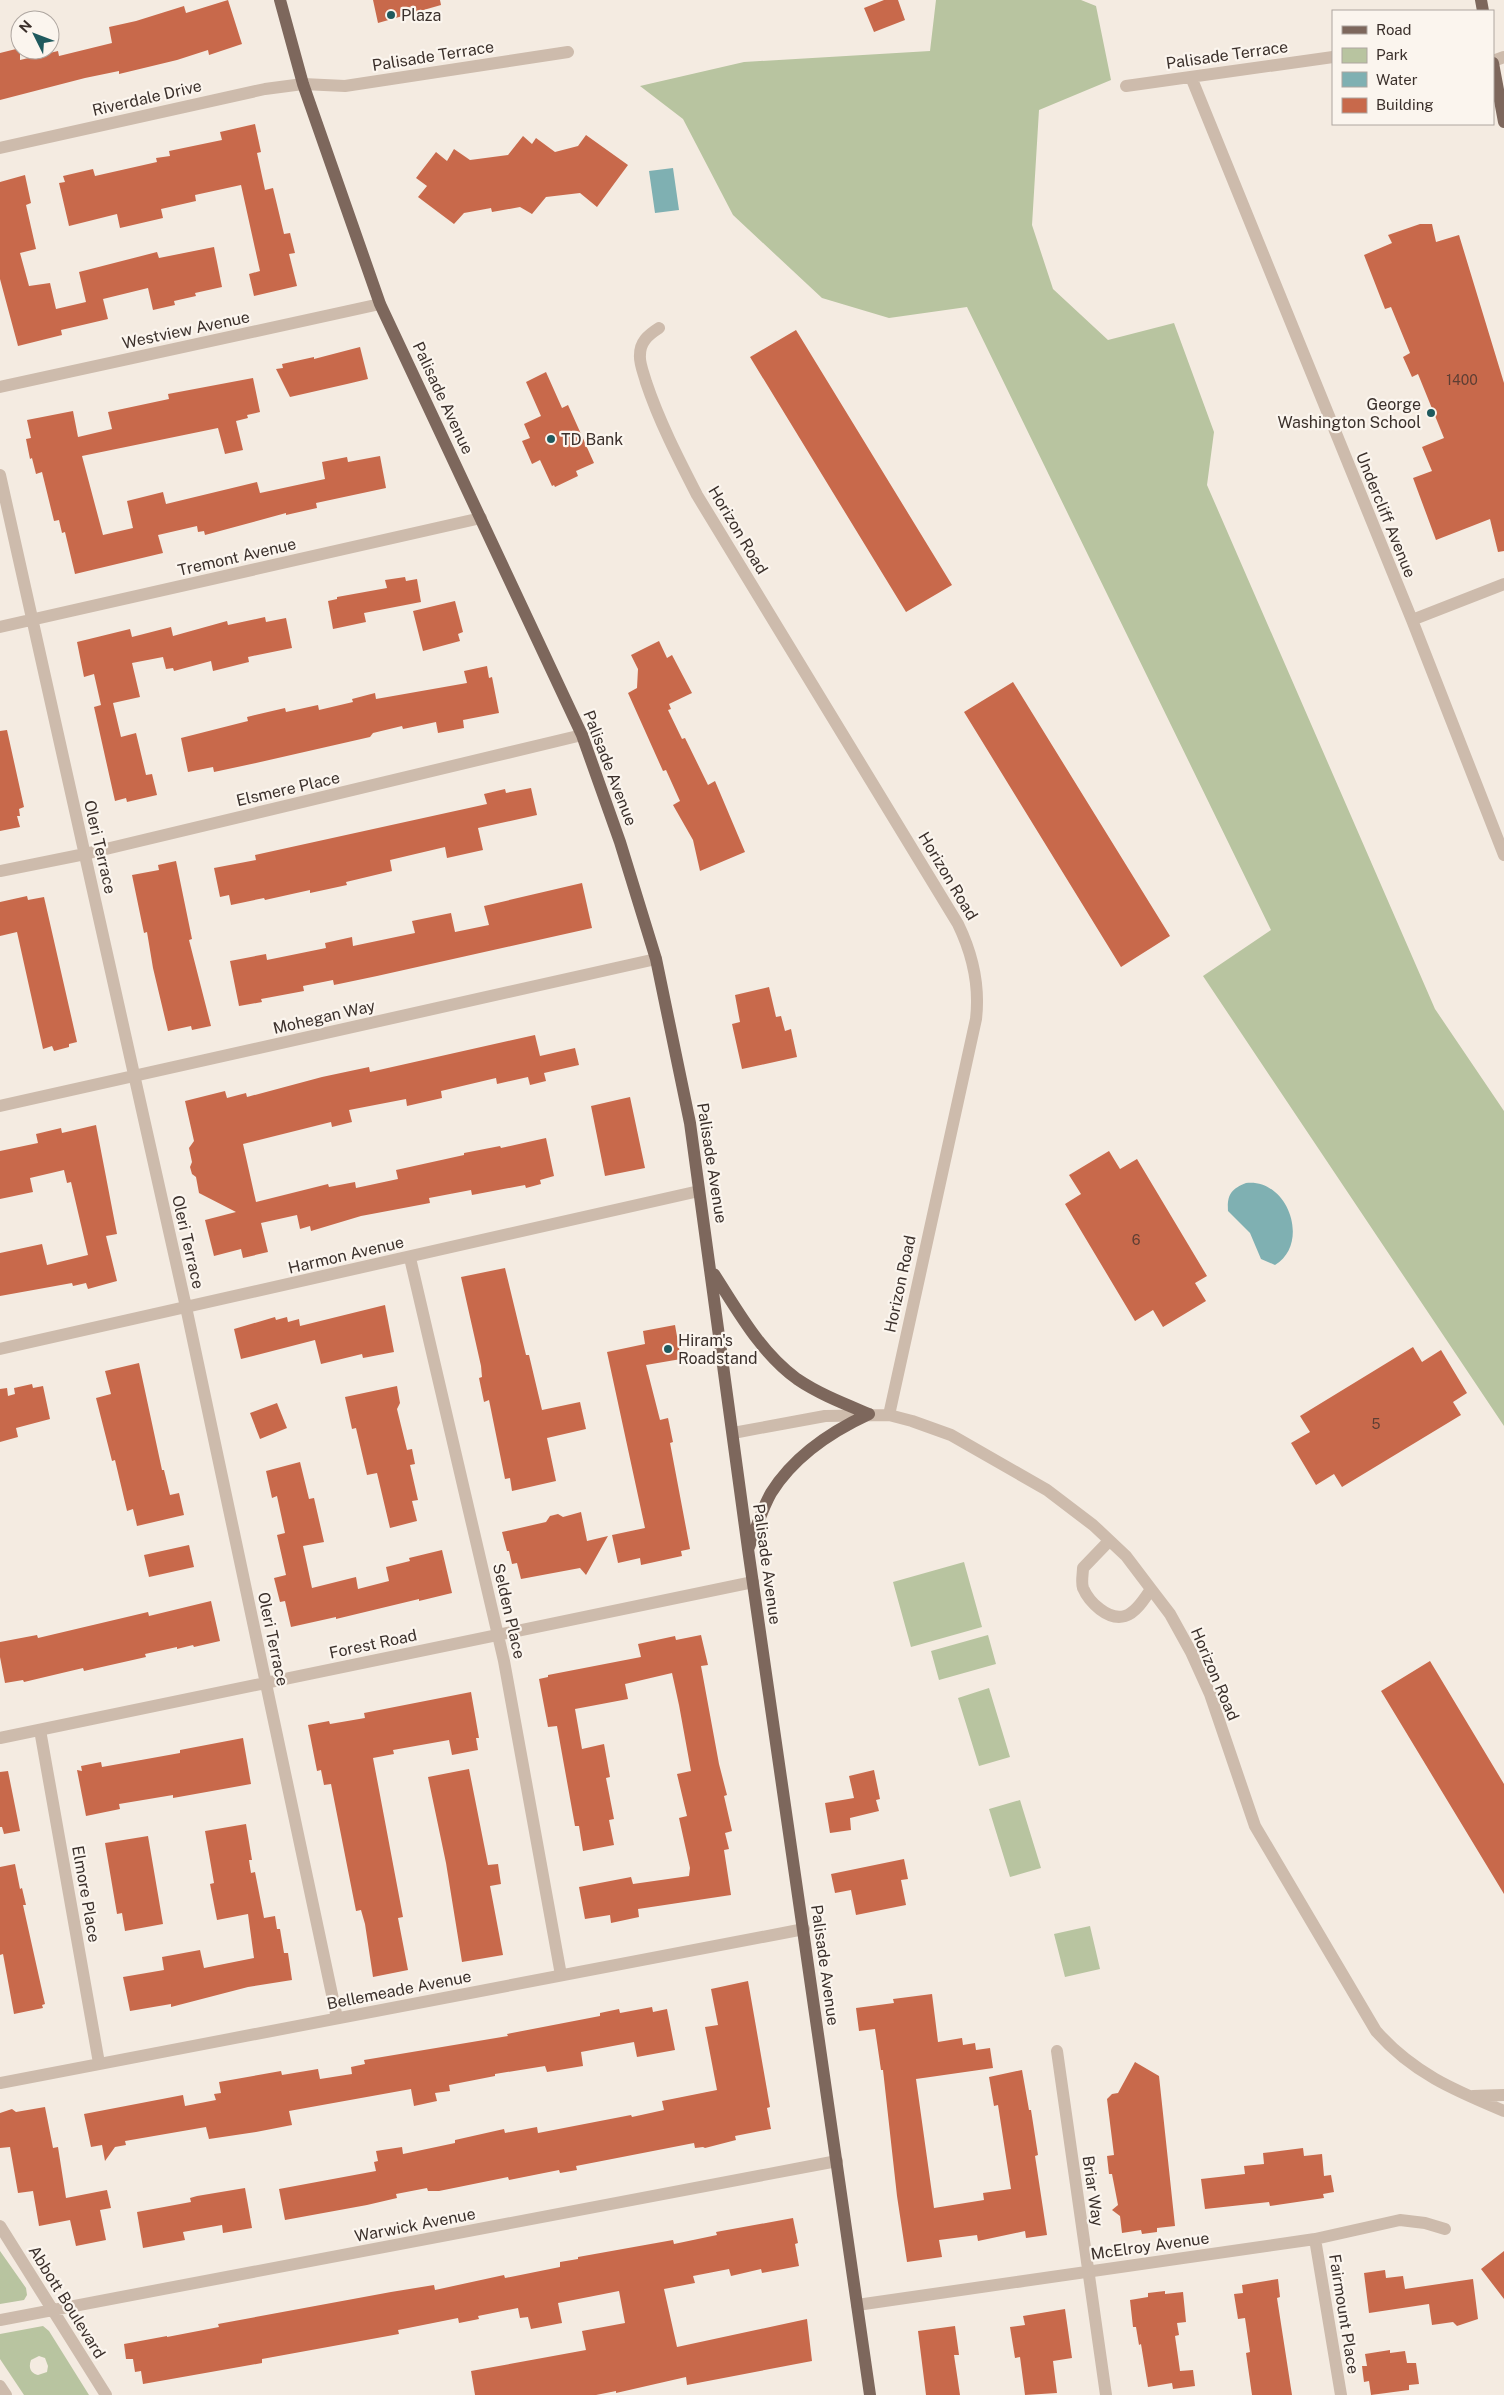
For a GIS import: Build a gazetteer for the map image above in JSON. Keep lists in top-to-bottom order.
{
  "streets": {
    "main road": ["Palisade Avenue"],
    "street": [
      "Palisade Terrace",
      "Riverdale Drive",
      "Westview Avenue",
      "Undercliff Avenue",
      "Horizon Road",
      "Tremont Avenue",
      "Elsmere Place",
      "Oleri Terrace",
      "Mohegan Way",
      "Harmon Avenue",
      "Selden Place",
      "Forest Road",
      "Elmore Place",
      "Bellemeade Avenue",
      "Briar Way",
      "Warwick Avenue",
      "McElroy Avenue",
      "Abbott Boulevard",
      "Fairmount Place"
    ]
  },
  "crossings": [
    ["Palisade Terrace", "Riverdale Drive"],
    ["Palisade Terrace", "Palisade Avenue"],
    ["Palisade Terrace", "Undercliff Avenue"],
    ["Riverdale Drive", "Palisade Avenue"],
    ["Westview Avenue", "Palisade Avenue"],
    ["Palisade Avenue", "Tremont Avenue"],
    ["Palisade Avenue", "Elsmere Place"],
    ["Palisade Avenue", "Mohegan Way"],
    ["Palisade Avenue", "Harmon Avenue"],
    ["Palisade Avenue", "Forest Road"],
    ["Palisade Avenue", "Bellemeade Avenue"],
    ["Palisade Avenue", "Warwick Avenue"],
    ["Palisade Avenue", "McElroy Avenue"],
    ["Tremont Avenue", "Oleri Terrace"],
    ["Elsmere Place", "Oleri Terrace"],
    ["Oleri Terrace", "Mohegan Way"],
    ["Oleri Terrace", "Harmon Avenue"],
    ["Oleri Terrace", "Forest Road"],
    ["Oleri Terrace", "Bellemeade Avenue"],
    ["Harmon Avenue", "Selden Place"],
    ["Selden Place", "Forest Road"],
    ["Selden Place", "Bellemeade Avenue"],
    ["Forest Road", "Elmore Place"],
    ["Elmore Place", "Bellemeade Avenue"],
    ["Briar Way", "McElroy Avenue"],
    ["Warwick Avenue", "Abbott Boulevard"],
    ["McElroy Avenue", "Fairmount Place"]
  ],
  "places": [
    "Plaza",
    "George Washington School",
    "TD Bank",
    "Hiram's Roadstand"
  ],
  "house_numbers": ["1400", "6", "5"],
  "legend": [
    "Road",
    "Park",
    "Water",
    "Building"
  ],
  "north": "top left"
}
